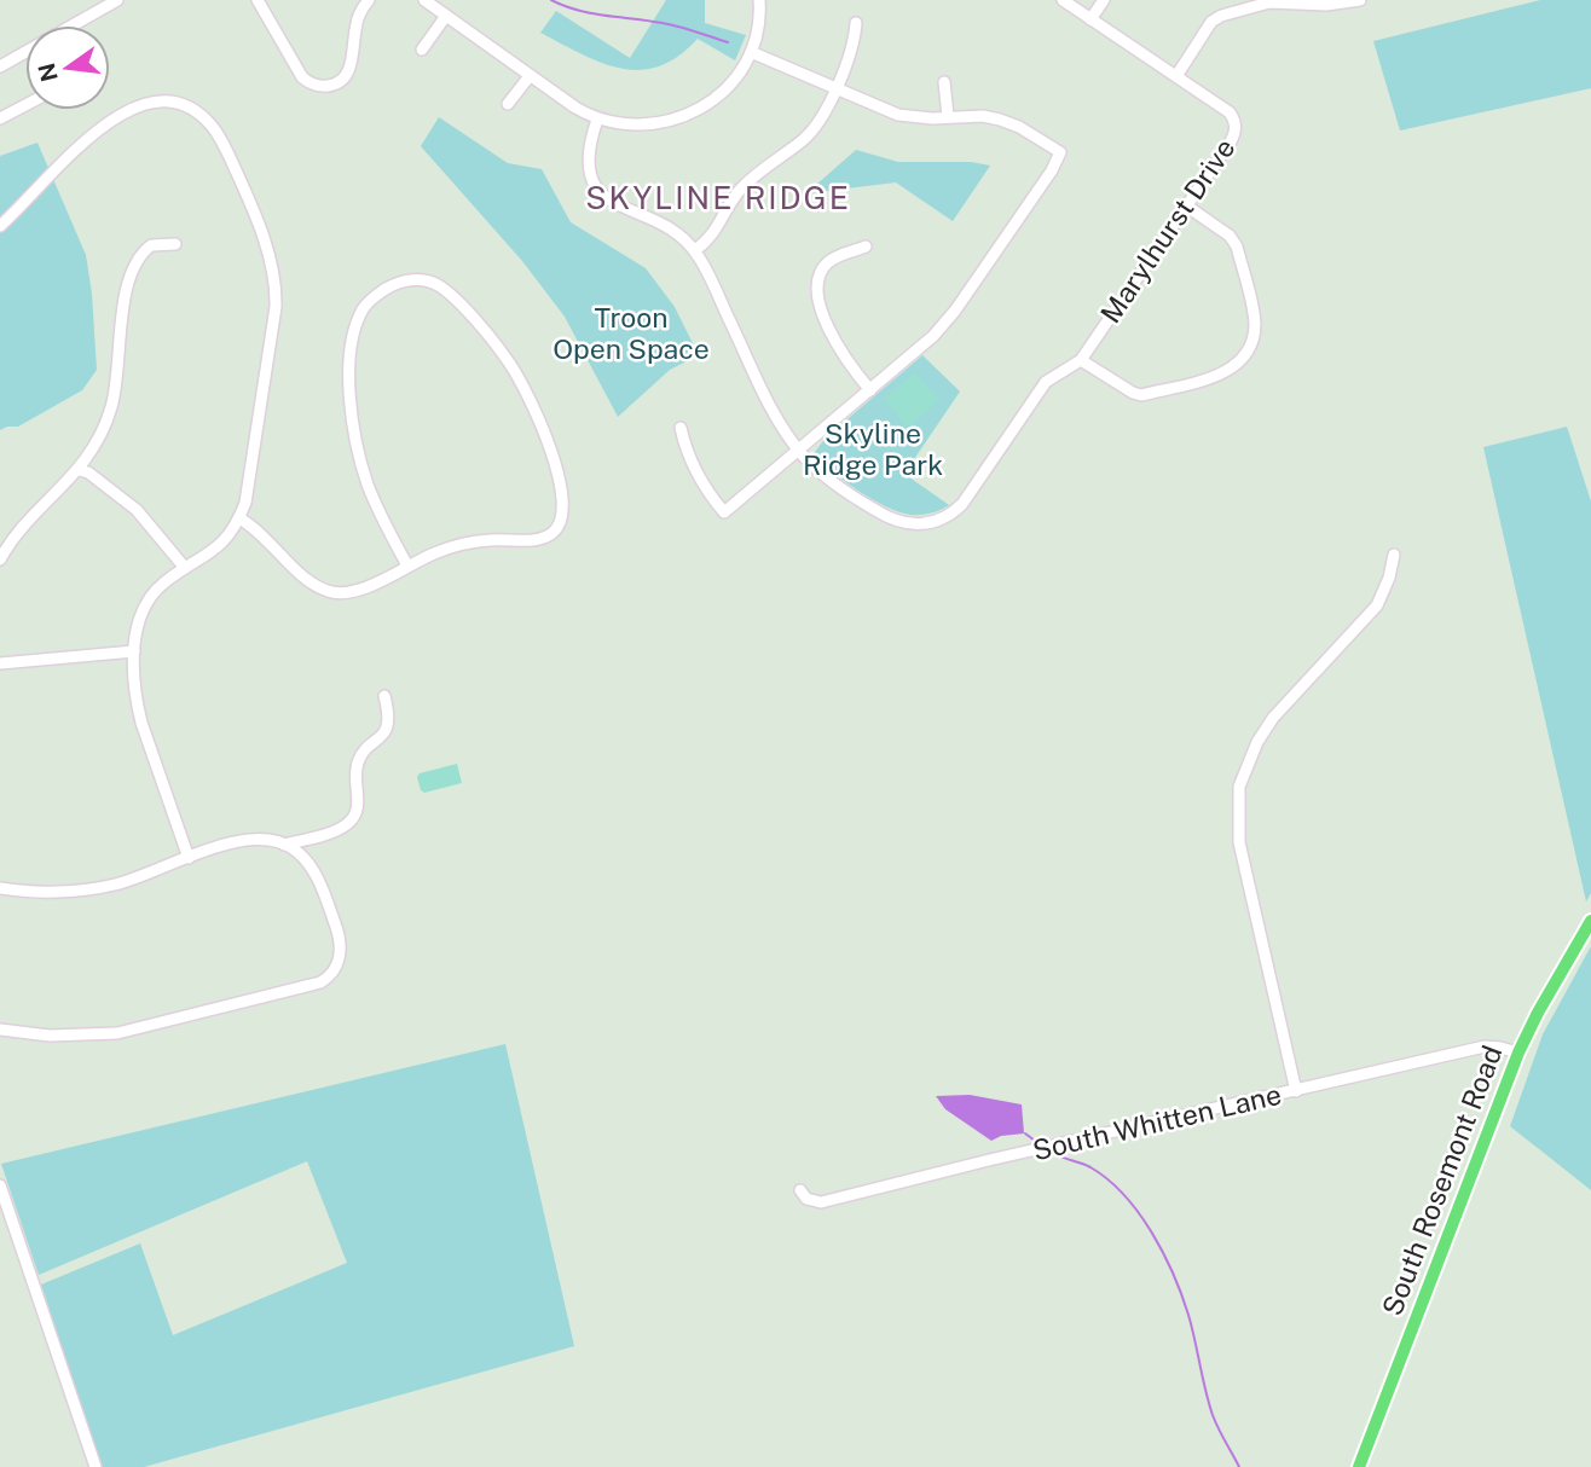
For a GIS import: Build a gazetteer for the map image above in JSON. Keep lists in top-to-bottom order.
{
  "streets": {
    "main road": ["South Rosemont Road"],
    "street": ["Marylhurst Drive", "South Whitten Lane"]
  },
  "crossings": [
    ["South Whitten Lane", "South Rosemont Road"]
  ],
  "districts": ["SKYLINE RIDGE"],
  "parks": ["Troon Open Space", "Skyline Ridge Park"],
  "north": "left"
}
